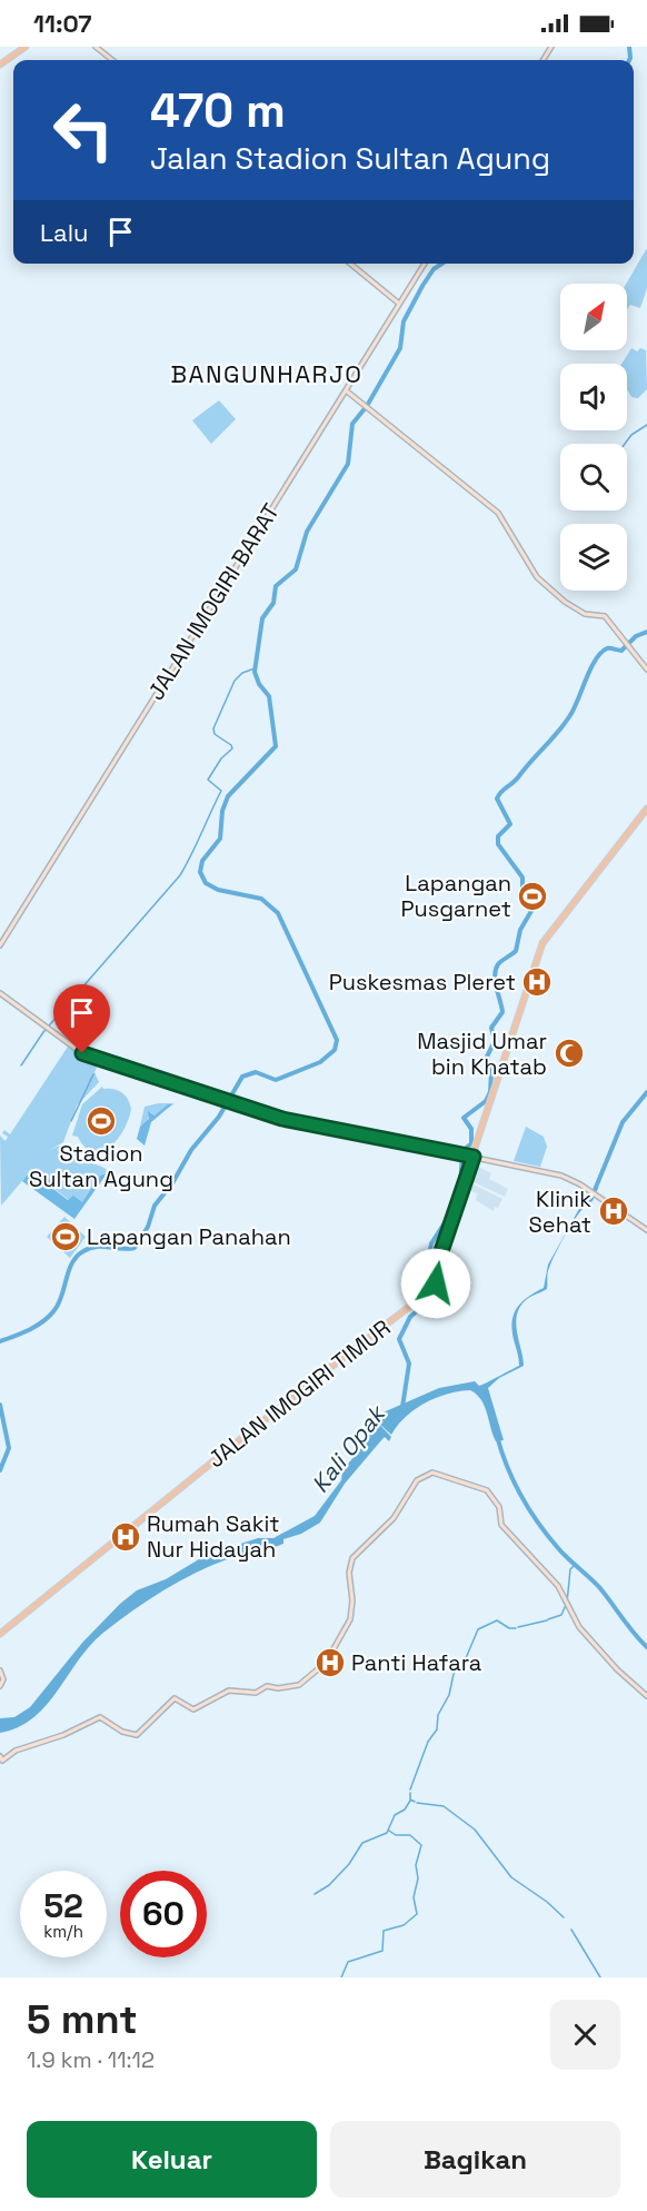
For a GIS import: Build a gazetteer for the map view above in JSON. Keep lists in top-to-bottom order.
{
  "streets": {
    "main road": ["JALAN IMOGIRI BARAT", "JALAN IMOGIRI TIMUR"]
  },
  "districts": ["BANGUNHARJO"],
  "water": ["Kali Opak"],
  "places": {
    "sports": ["Lapangan Pusgarnet", "Stadion Sultan Agung", "Lapangan Panahan"],
    "hospital": [
      "Puskesmas Pleret",
      "Klinik Sehat",
      "Rumah Sakit Nur Hidayah",
      "Panti Hafara"
    ],
    "mosque": ["Masjid Umar bin Khatab"]
  },
  "north": "top right",
  "page": {
    "status": "11:07",
    "turn": ["470 m", "Jalan Stadion Sultan Agung"],
    "then": "Lalu",
    "speed": "52 km/h",
    "limit": "60",
    "heading": ["5 mnt", "1.9 km · 11:12"],
    "buttons": ["Keluar", "Bagikan"]
  }
}
